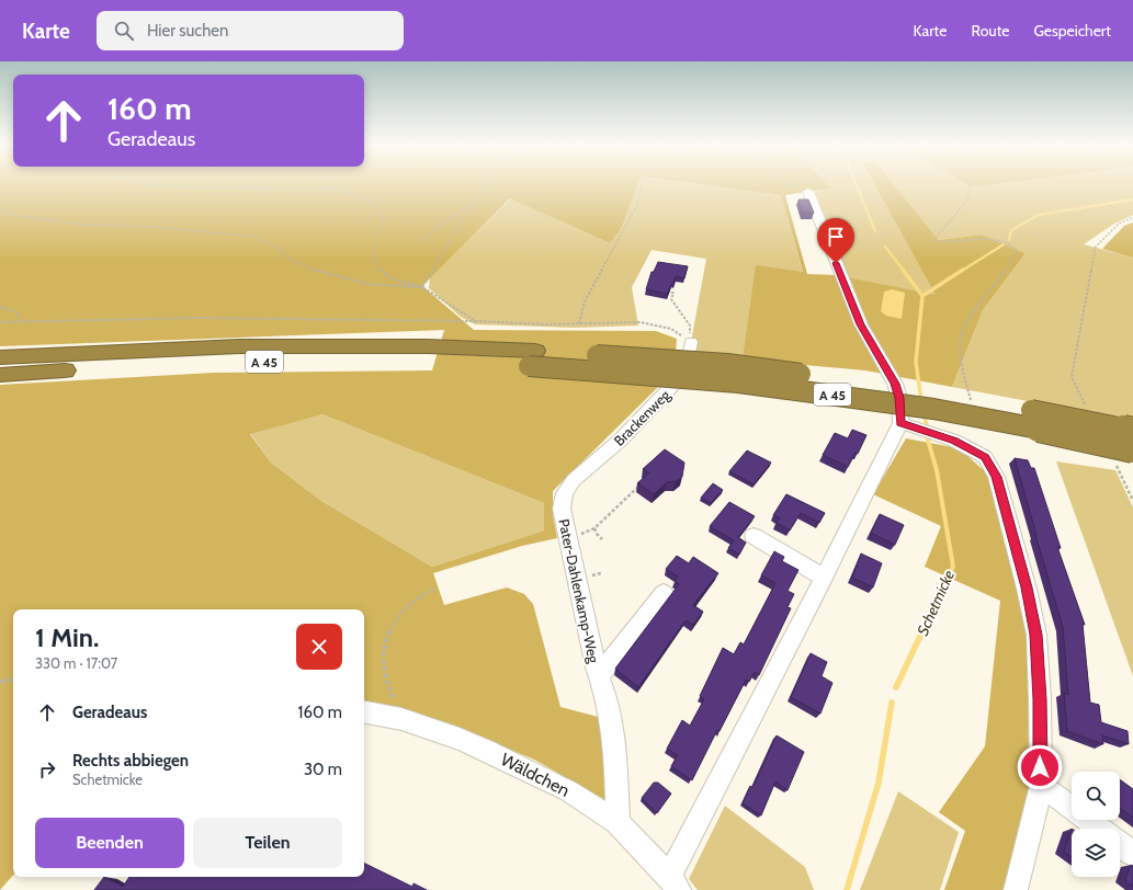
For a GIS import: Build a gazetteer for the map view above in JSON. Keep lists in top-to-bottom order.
{
  "streets": {
    "highway": ["A 45"],
    "street": ["Brackenweg", "Pater-Dahlenkamp-Weg", "Wäldchen"]
  },
  "crossings": [
    ["Brackenweg", "Pater-Dahlenkamp-Weg"],
    ["Pater-Dahlenkamp-Weg", "Wäldchen"]
  ],
  "water": ["Schetmicke"],
  "page": {
    "header": "Karte",
    "search": "Hier suchen",
    "nav": ["Karte", "Route", "Gespeichert"],
    "turn": ["160 m", "Geradeaus"],
    "heading": ["1 Min.", "330 m · 17:07"],
    "list": [
      {
        "name": "Geradeaus",
        "value": "160 m"
      },
      {
        "name": "Rechts abbiegen",
        "note": "Schetmicke",
        "value": "30 m"
      }
    ],
    "buttons": ["Beenden", "Teilen"]
  }
}
